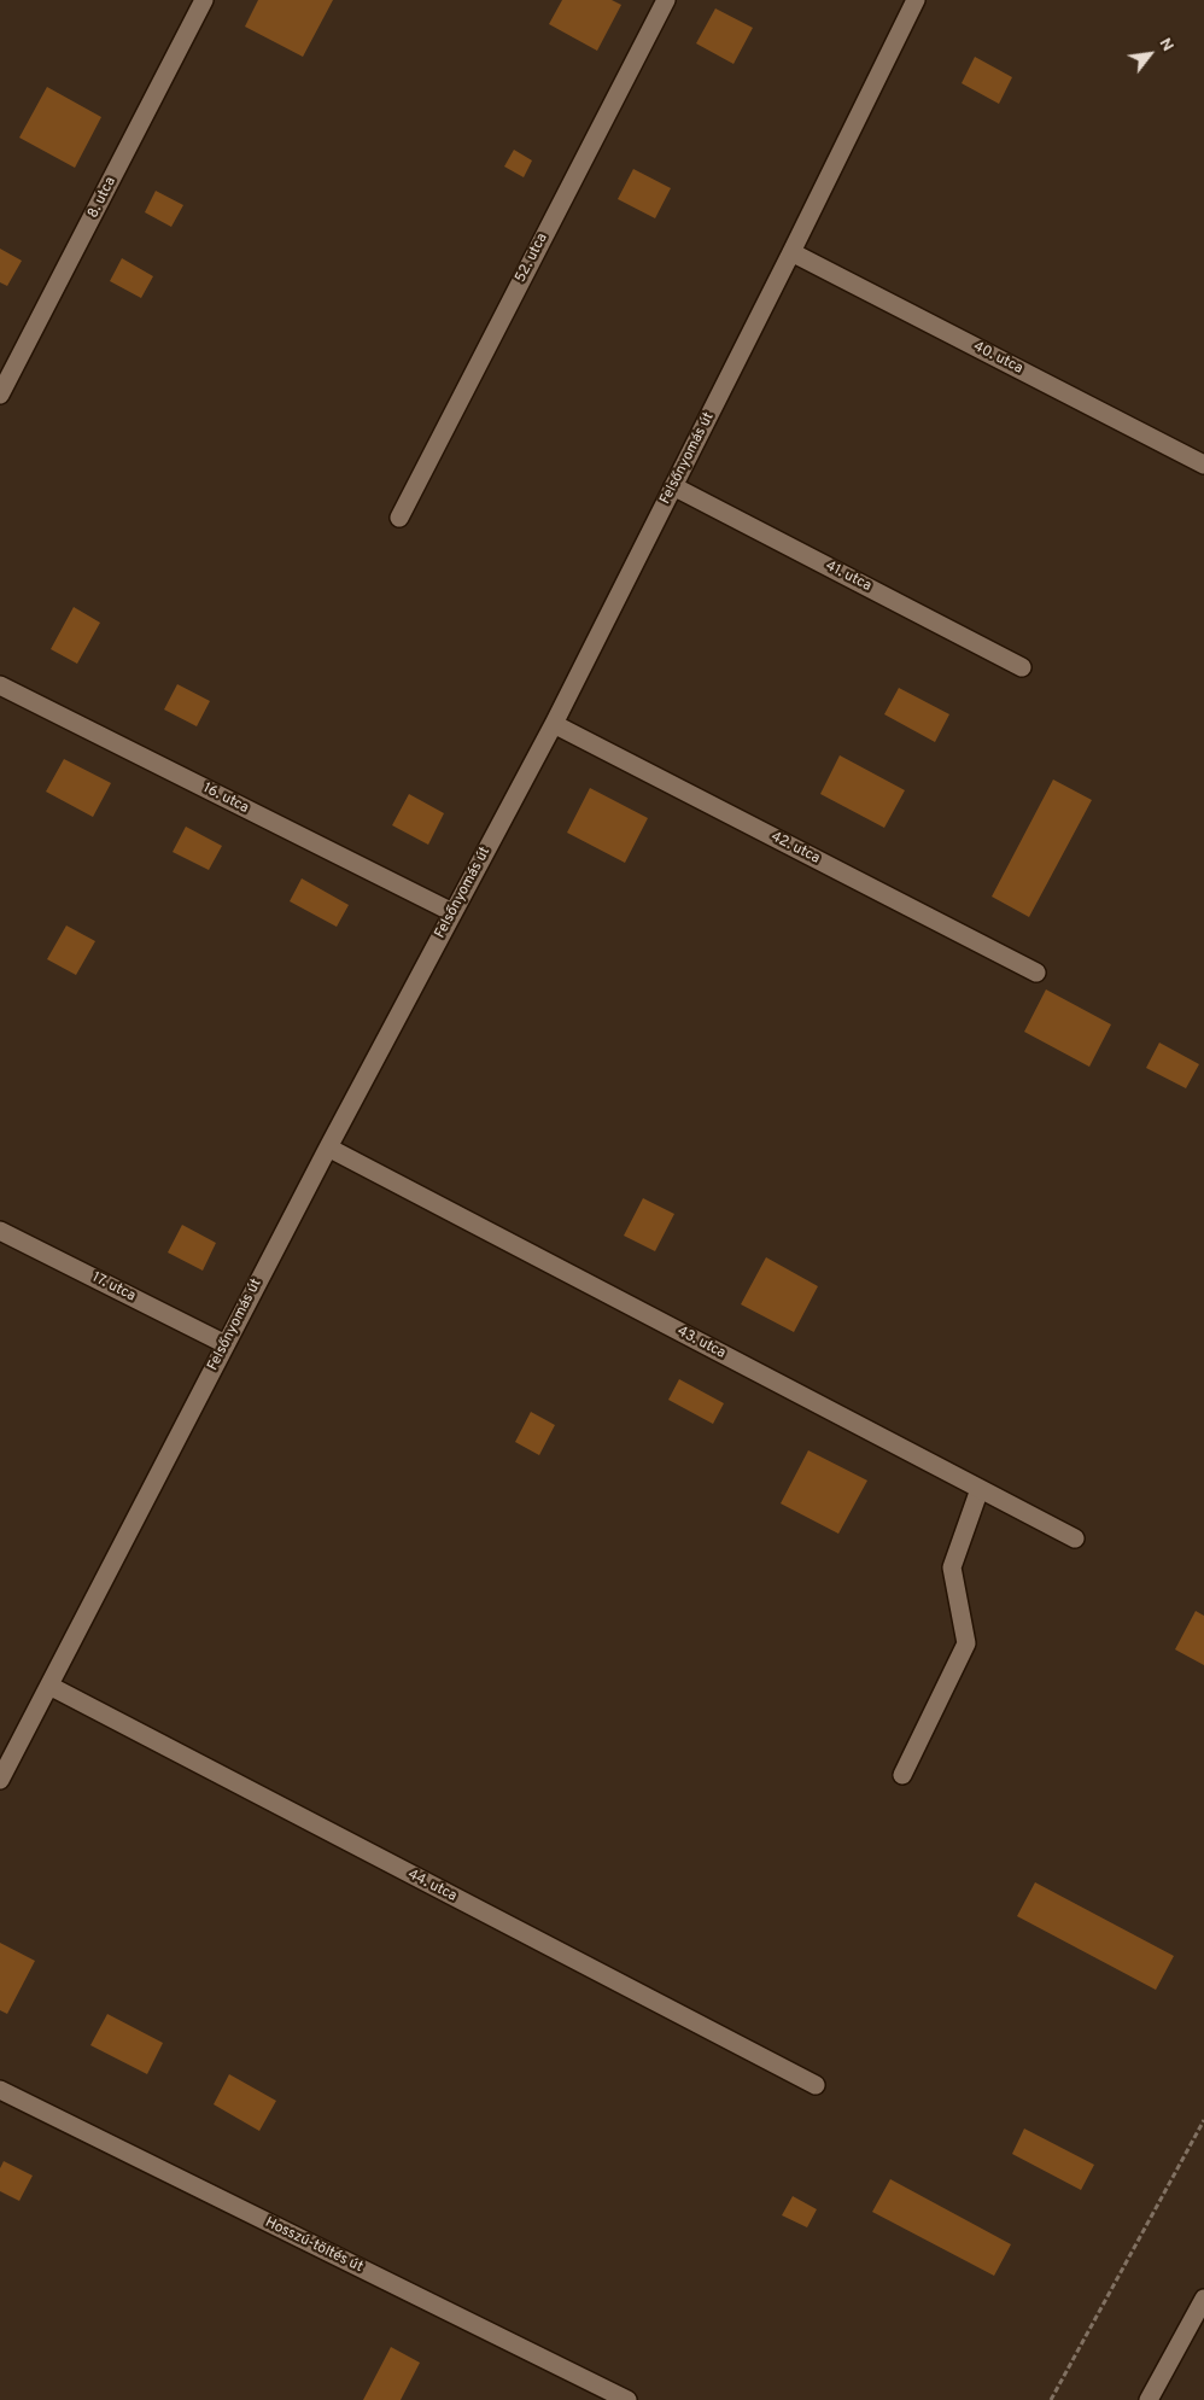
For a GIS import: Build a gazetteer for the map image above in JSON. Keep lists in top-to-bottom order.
{
  "streets": {
    "street": [
      "8. utca",
      "52. utca",
      "40. utca",
      "Felsőnyomás út",
      "41. utca",
      "16. utca",
      "42. utca",
      "17. utca",
      "43. utca",
      "44. utca",
      "Hosszú-töltés út"
    ]
  },
  "crossings": [
    ["40. utca", "Felsőnyomás út"],
    ["Felsőnyomás út", "41. utca"],
    ["Felsőnyomás út", "16. utca"],
    ["Felsőnyomás út", "42. utca"],
    ["Felsőnyomás út", "17. utca"],
    ["Felsőnyomás út", "43. utca"],
    ["Felsőnyomás út", "44. utca"]
  ],
  "north": "top right"
}
